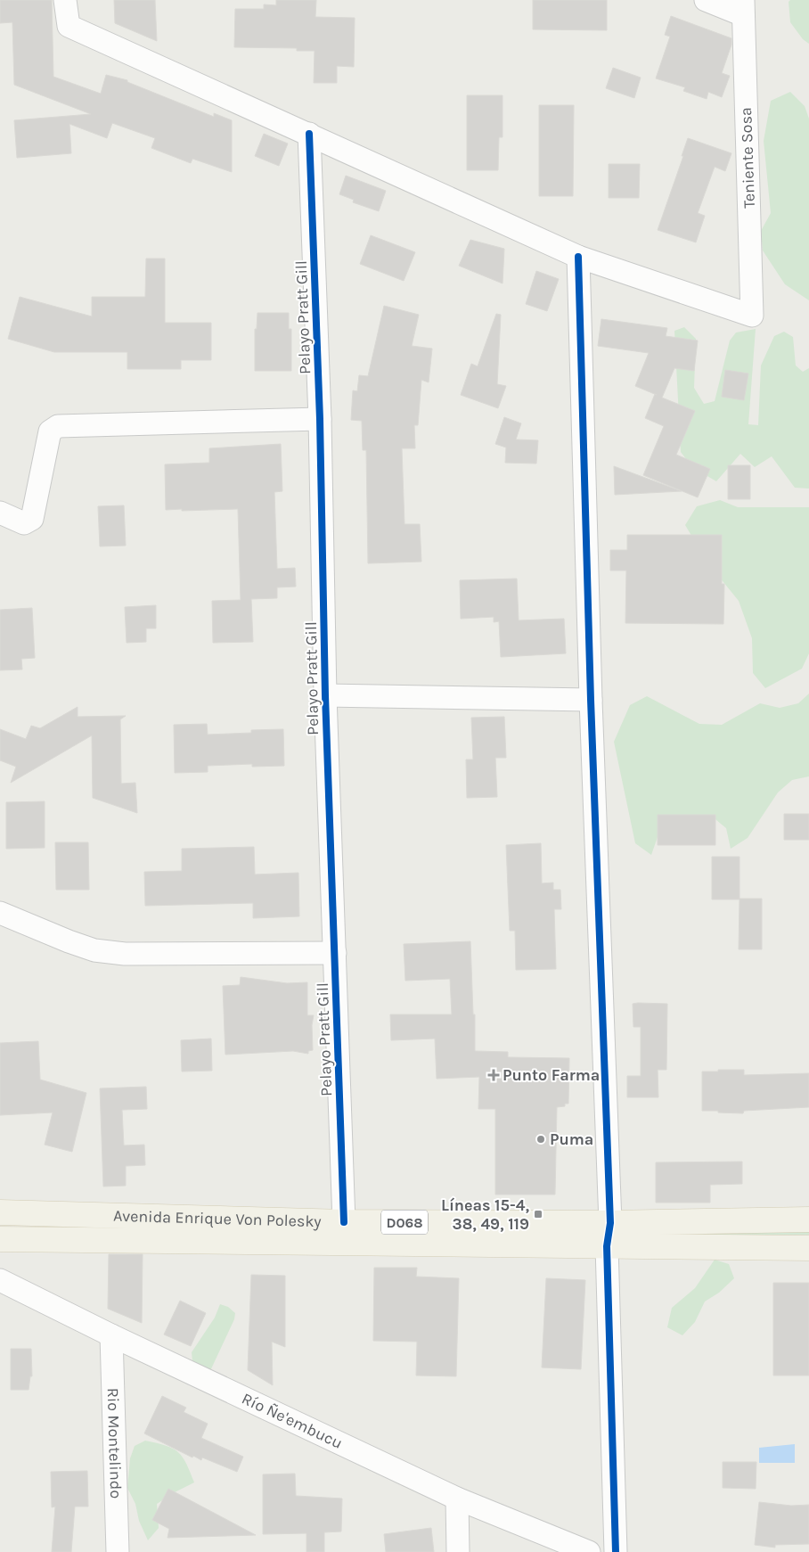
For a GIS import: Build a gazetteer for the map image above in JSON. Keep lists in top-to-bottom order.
{
  "streets": {
    "main road": ["Avenida Enrique Von Polesky", "D068"],
    "street": [
      "Teniente Sosa",
      "Pelayo Pratt Gill",
      "Río Ñe'embucu",
      "Rio Montelindo"
    ]
  },
  "crossings": [
    ["Pelayo Pratt Gill", "Avenida Enrique Von Polesky"],
    ["Río Ñe'embucu", "Rio Montelindo"]
  ],
  "places": {
    "health": ["Punto Farma"],
    "other": ["Puma"],
    "transit": ["Líneas 15-4, 38, 49, 119"]
  }
}
